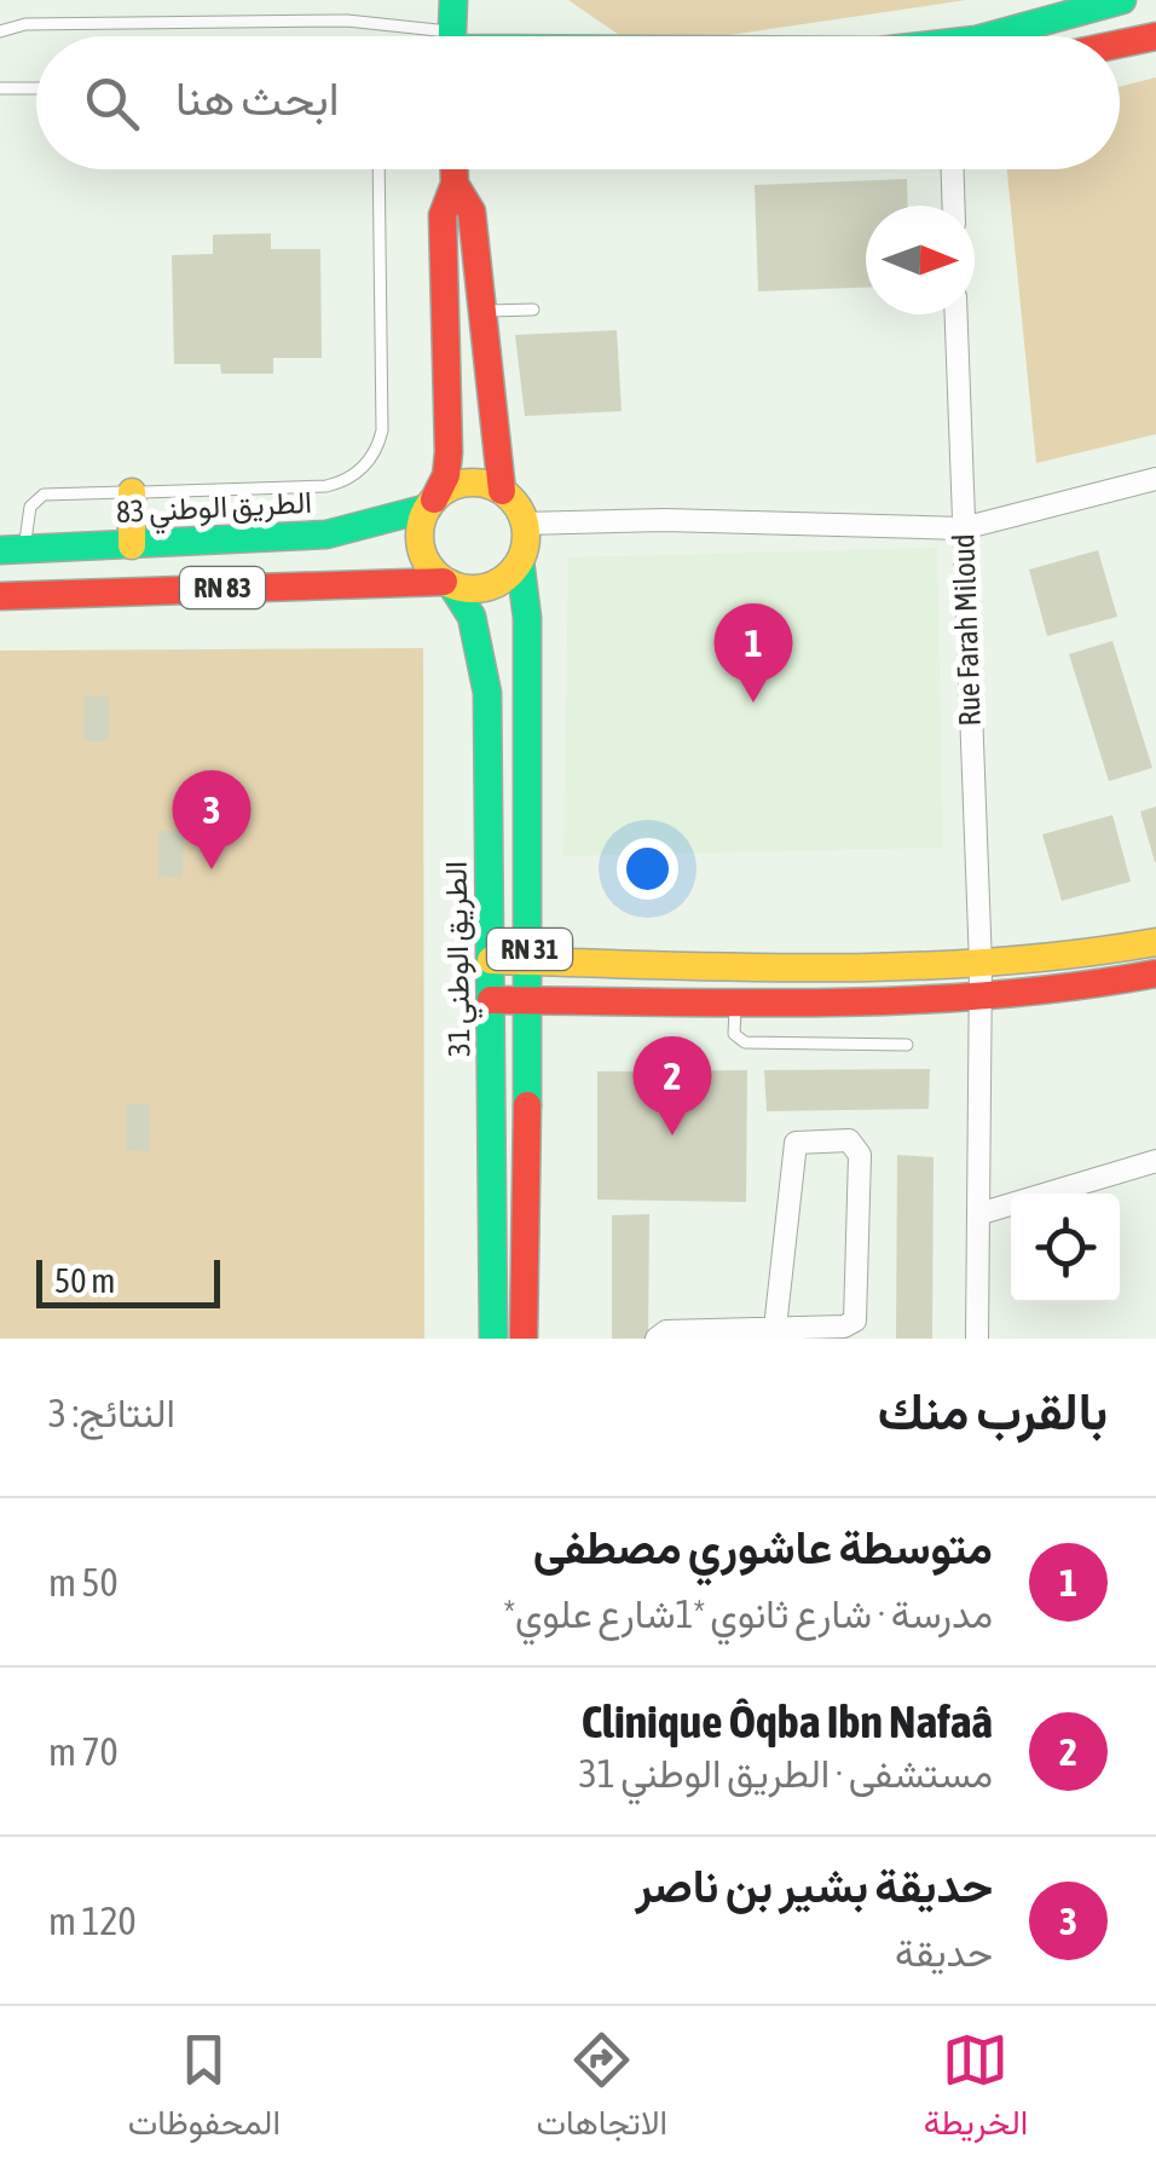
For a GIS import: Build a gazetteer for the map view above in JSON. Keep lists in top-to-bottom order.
{
  "streets": {
    "main road": [
      "الطريق الوطني 83",
      "RN 83",
      "RN 31",
      "الطريق الوطني 31"
    ],
    "street": ["Rue Farah Miloud"]
  },
  "crossings": [
    ["الطريق الوطني 83", "RN 83"],
    ["الطريق الوطني 83", "RN 31"],
    ["الطريق الوطني 83", "الطريق الوطني 31"],
    ["RN 83", "RN 31"],
    ["RN 83", "الطريق الوطني 31"],
    ["RN 31", "الطريق الوطني 31"]
  ],
  "scale_bar": "50 m",
  "north": "right",
  "page": {
    "search": "ابحث هنا",
    "pins": ["1", "3", "2"],
    "scale": "50 m",
    "heading": ["بالقرب منك", "النتائج: 3"],
    "list": [
      {
        "mark": "1",
        "name": "متوسطة عاشوري مصطفى",
        "note": "مدرسة · شارع ثانوي *1شارع علوي*",
        "value": "50 m"
      },
      {
        "mark": "2",
        "name": "Clinique Ôqba Ibn Nafaâ",
        "note": "مستشفى · الطريق الوطني 31",
        "value": "70 m"
      },
      {
        "mark": "3",
        "name": "حديقة بشير بن ناصر",
        "note": "حديقة",
        "value": "120 m"
      }
    ],
    "nav": ["الخريطة", "الاتجاهات", "المحفوظات"]
  }
}
